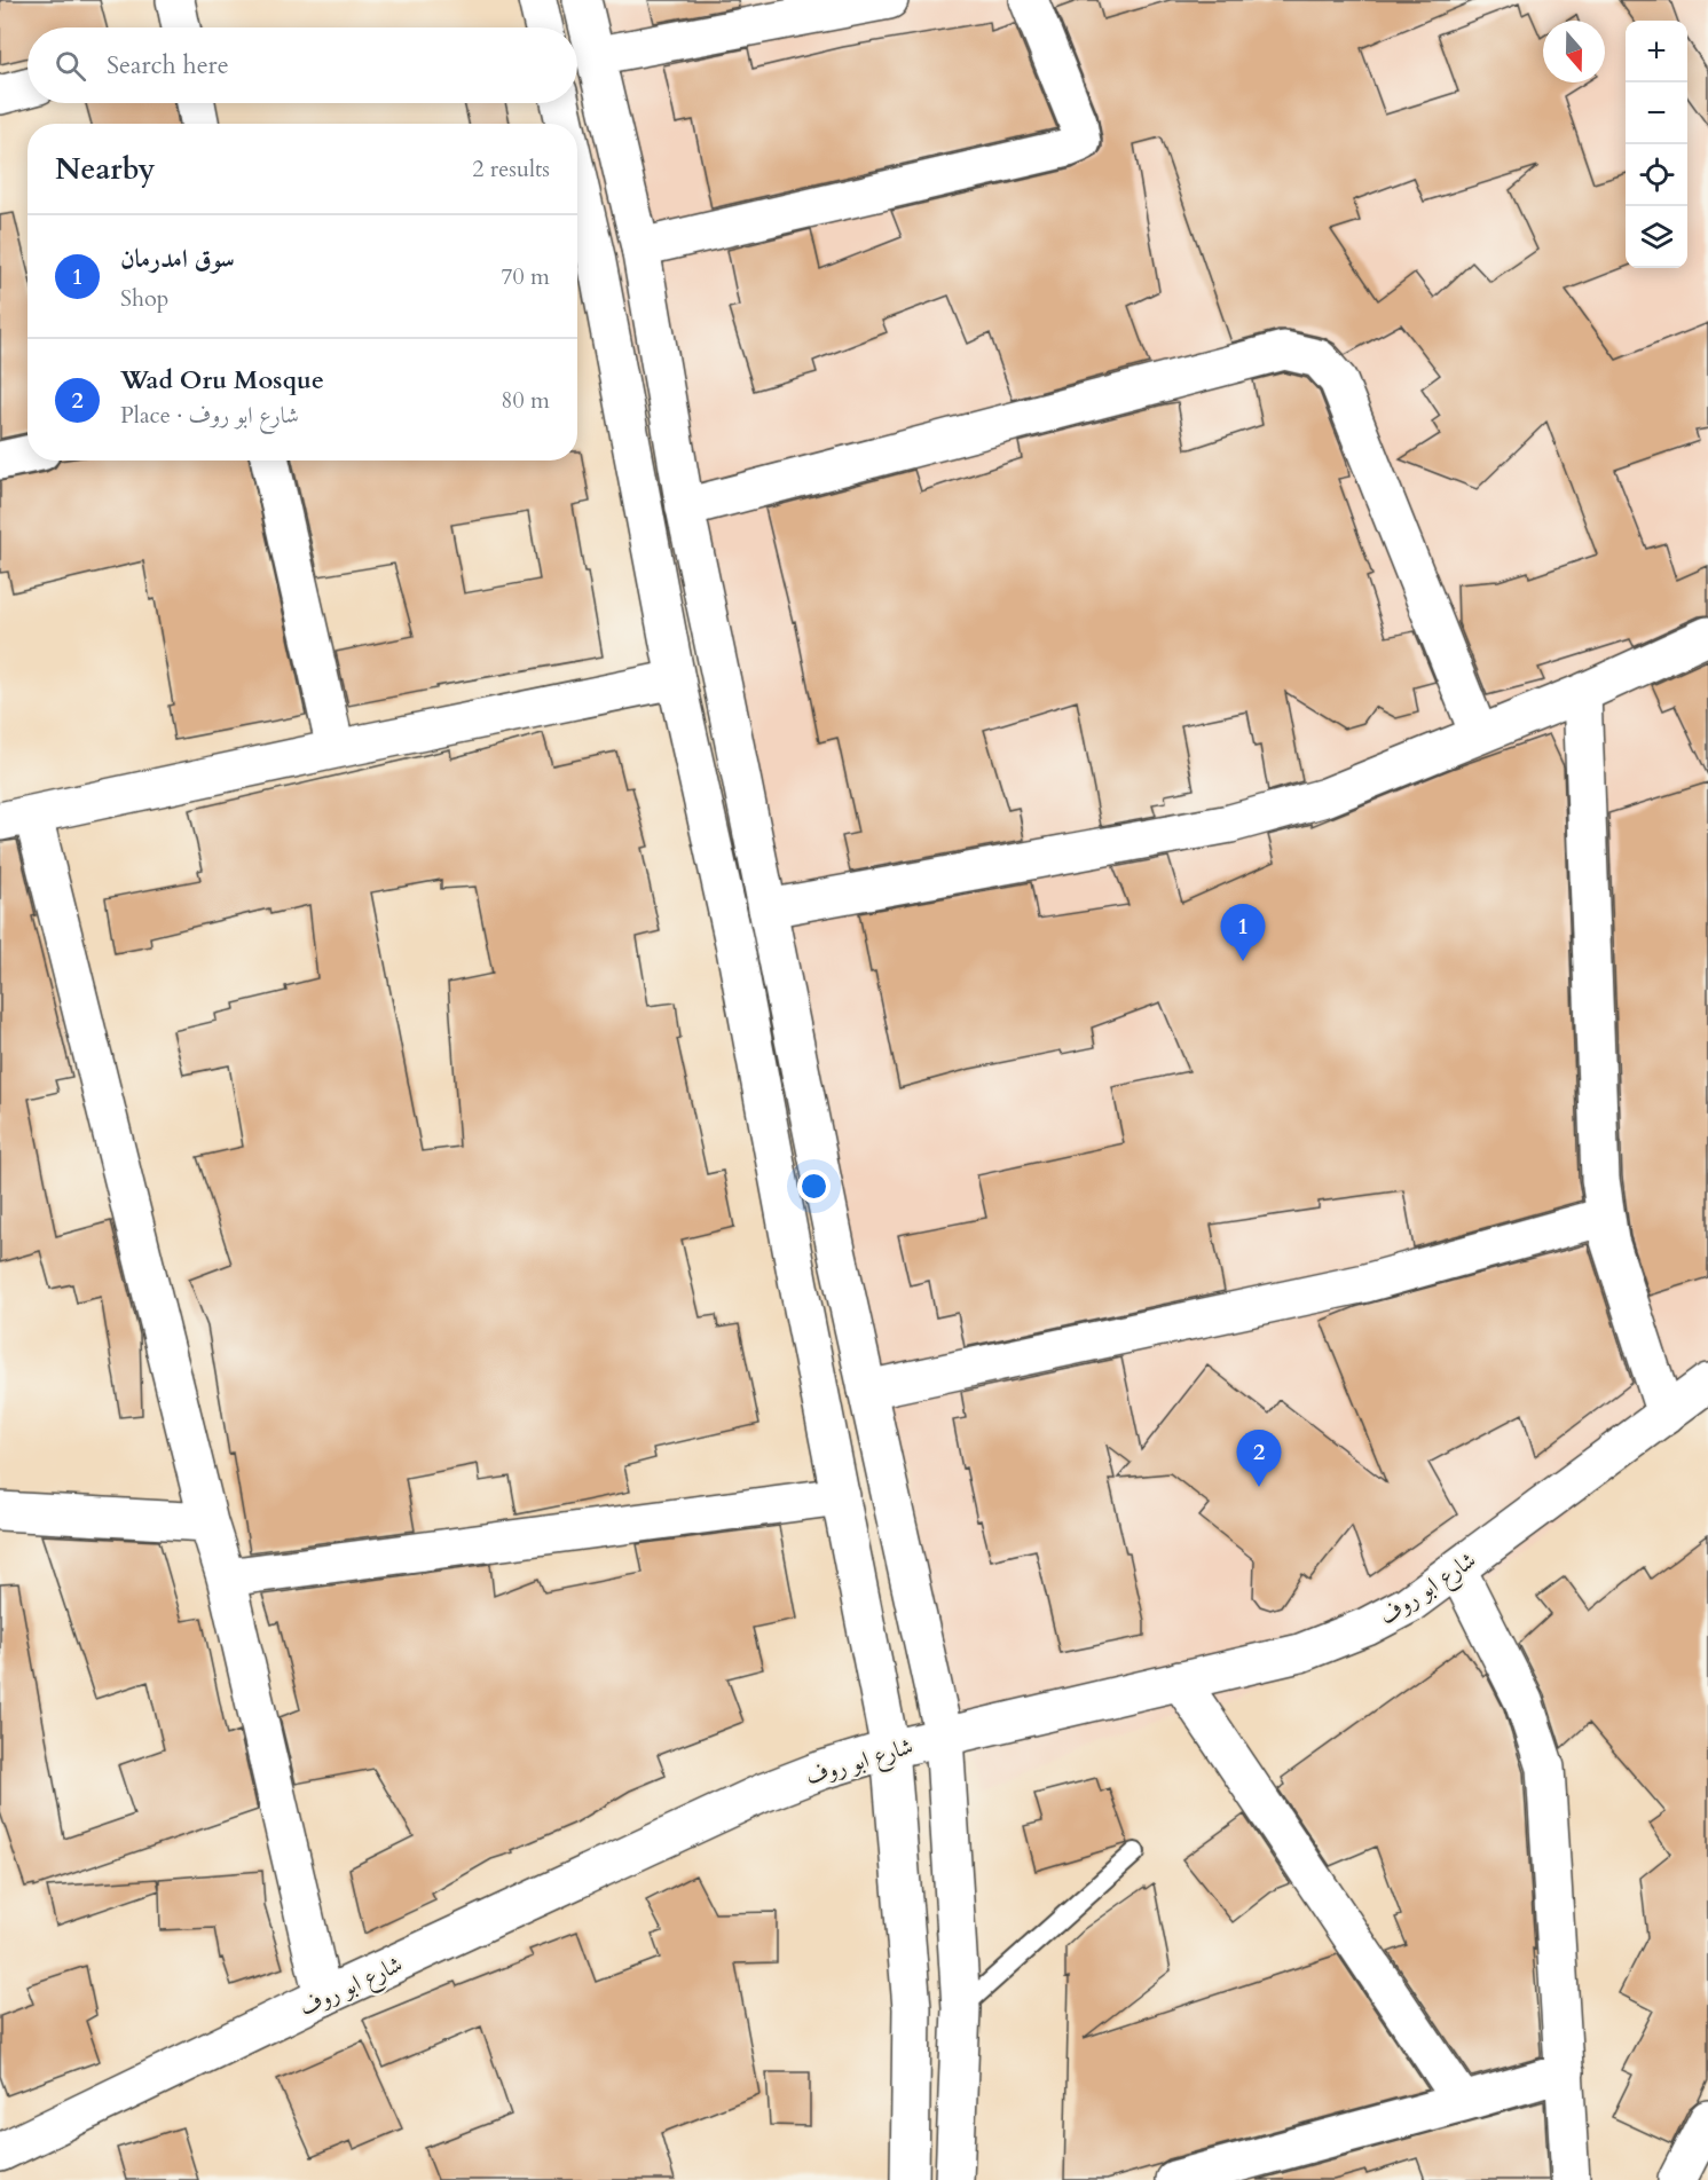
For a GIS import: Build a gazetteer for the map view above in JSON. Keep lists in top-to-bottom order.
{
  "streets": {
    "street": ["شارع ابو روف"]
  },
  "north": "bottom",
  "page": {
    "map_buttons": ["+", "−"],
    "search": "Search here",
    "heading": ["Nearby", "2 results"],
    "list": [
      {
        "mark": "1",
        "name": "سوق امدرمان",
        "note": "Shop",
        "value": "70 m"
      },
      {
        "mark": "2",
        "name": "Wad Oru Mosque",
        "note": "Place · شارع ابو روف",
        "value": "80 m"
      }
    ],
    "pins": ["1", "2"]
  }
}
